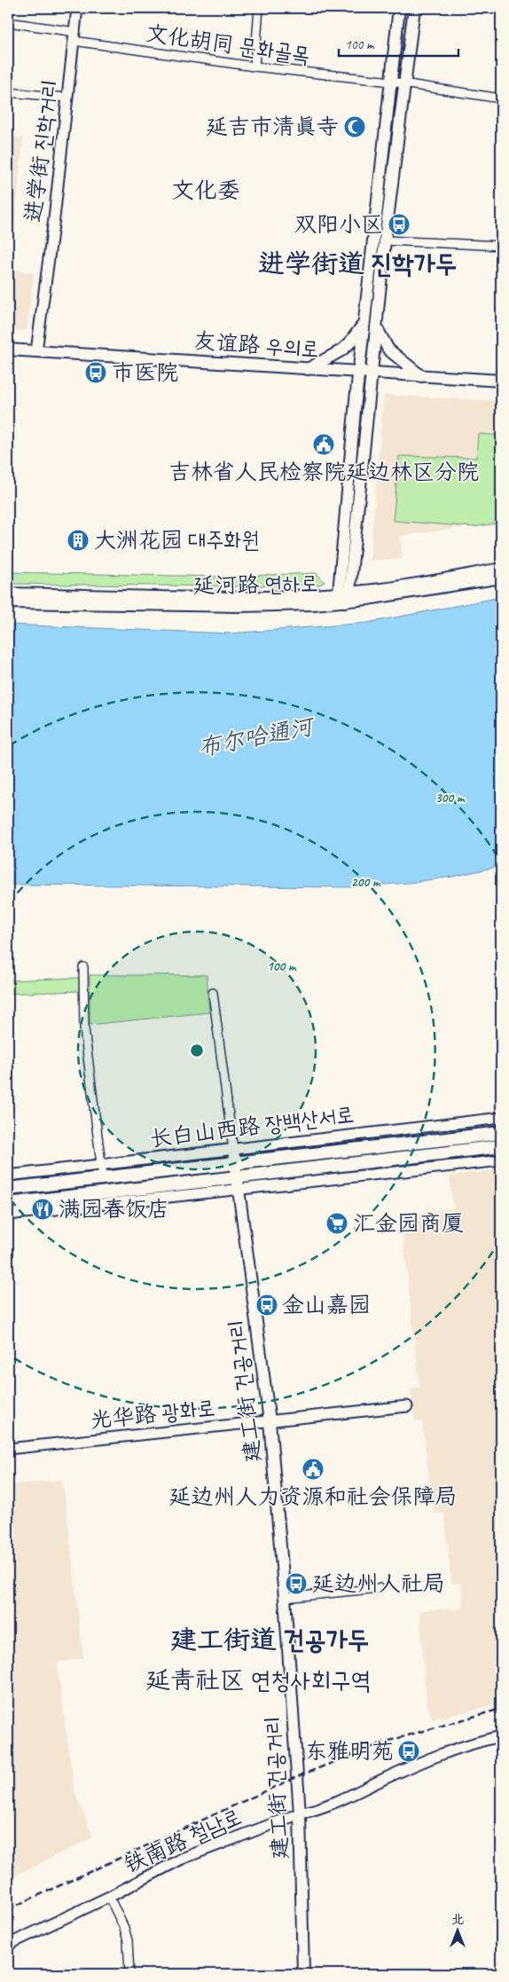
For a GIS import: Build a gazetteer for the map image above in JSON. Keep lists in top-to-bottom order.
{
  "streets": {
    "main road": [
      "友谊路 우의로",
      "延河路 연하로",
      "长白山西路 장백산서로",
      "建工街 건공거리"
    ],
    "street": [
      "文化胡同 문화골목",
      "进学街 진학거리",
      "光华路 광화로",
      "铁南路 철남로"
    ]
  },
  "crossings": [
    ["文化胡同 문화골목", "进学街 진학거리"],
    ["进学街 진학거리", "友谊路 우의로"],
    ["长白山西路 장백산서로", "建工街 건공거리"],
    ["建工街 건공거리", "光华路 광화로"],
    ["建工街 건공거리", "铁南路 철남로"]
  ],
  "districts": [
    "文化委",
    "进学街道 진학가두",
    "建工街道 건공가두",
    "延青社区 연청사회구역"
  ],
  "water": ["布尔哈通河"],
  "places": {
    "mosque": ["延吉市清真寺"],
    "bus stop": [
      "双阳小区",
      "市医院",
      "金山嘉园",
      "延边州人社局",
      "东雅明苑"
    ],
    "public building": ["吉林省人民检察院延边林区分院", "延边州人力资源和社会保障局"],
    "building": ["大洲花园 대주화원"],
    "restaurant": ["满园春饭店"],
    "supermarket": ["汇金园商厦"]
  },
  "scale_bar": "100 m",
  "north": "top",
  "rings": ["300 m", "200 m", "100 m"]
}
